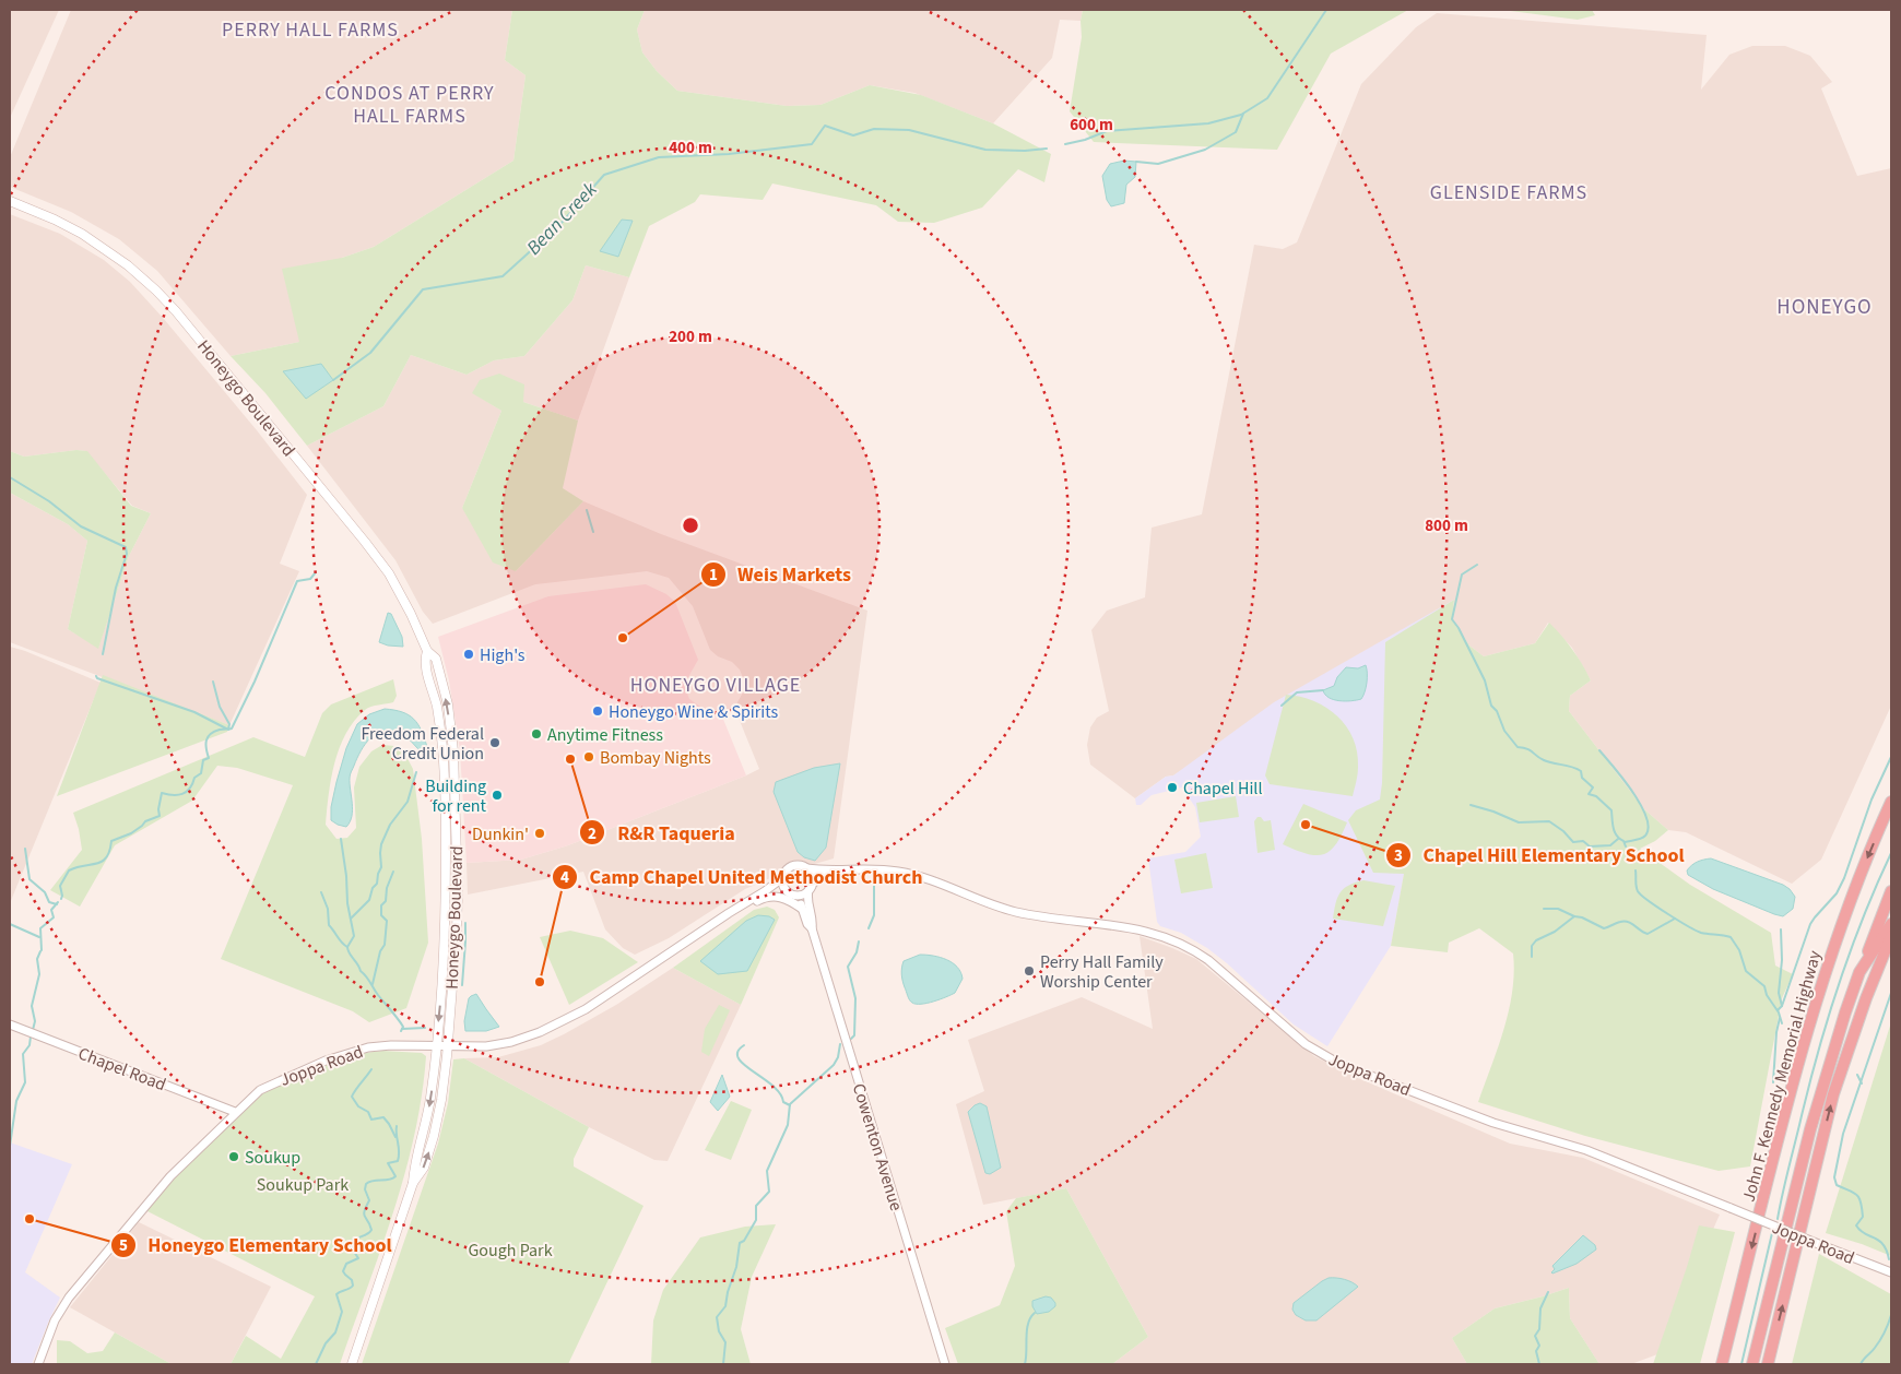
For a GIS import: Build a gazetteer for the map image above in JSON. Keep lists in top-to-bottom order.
{
  "streets": {
    "highway": ["John F. Kennedy Memorial Highway"],
    "main road": ["Honeygo Boulevard"],
    "street": ["Joppa Road", "Chapel Road", "Cowenton Avenue"]
  },
  "crossings": [
    ["Honeygo Boulevard", "Joppa Road"],
    ["Joppa Road", "Chapel Road"],
    ["Joppa Road", "Cowenton Avenue"]
  ],
  "districts": [
    "PERRY HALL FARMS",
    "CONDOS AT PERRY HALL FARMS",
    "GLENSIDE FARMS",
    "HONEYGO",
    "HONEYGO VILLAGE"
  ],
  "water": ["Bean Creek"],
  "parks": ["Soukup Park", "Gough Park"],
  "places": [
    "Weis Markets",
    "High's",
    "Honeygo Wine & Spirits",
    "Anytime Fitness",
    "Freedom Federal Credit Union",
    "Bombay Nights",
    "R&R Taqueria",
    "Chapel Hill",
    "Building for rent",
    "Chapel Hill Elementary School",
    "Dunkin'",
    "Perry Hall Family Worship Center",
    "Camp Chapel United Methodist Church",
    "Soukup",
    "Honeygo Elementary School"
  ],
  "rings": [
    "600 m",
    "400 m",
    "200 m",
    "800 m"
  ]
}
